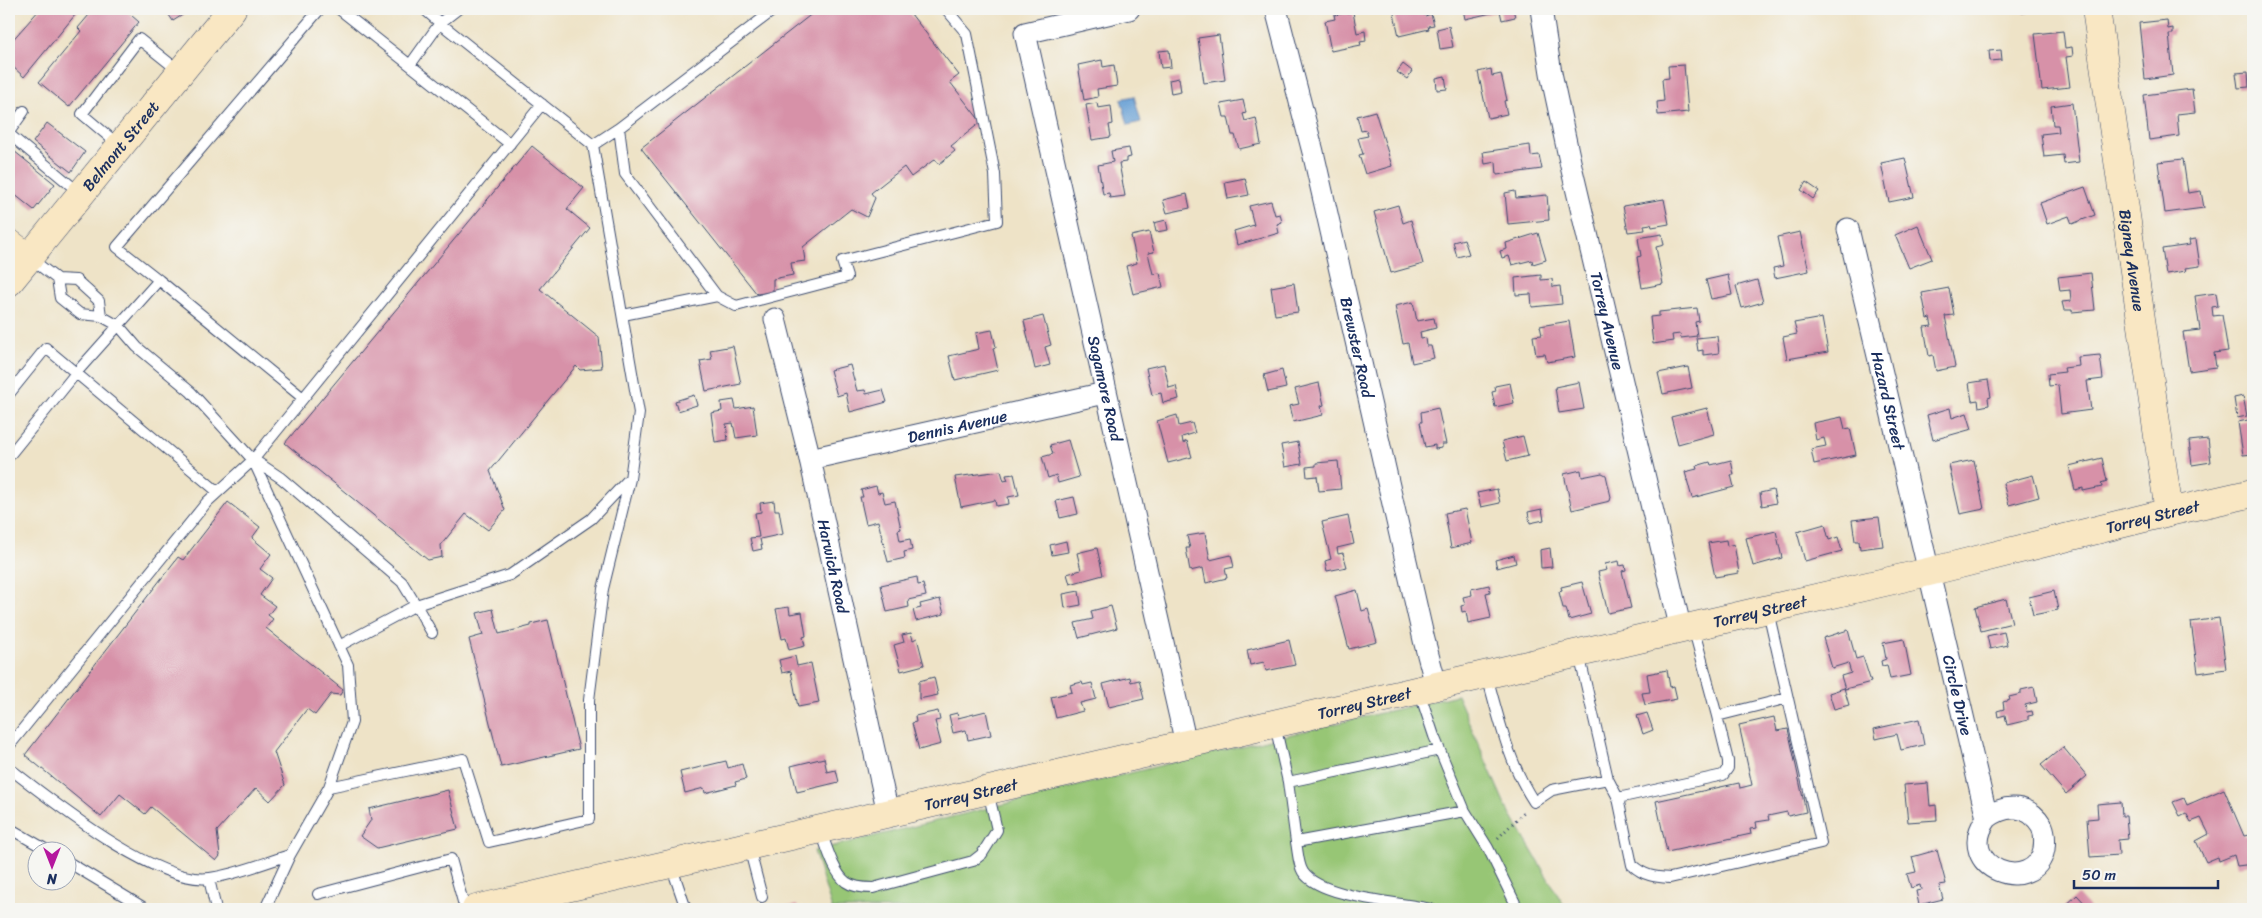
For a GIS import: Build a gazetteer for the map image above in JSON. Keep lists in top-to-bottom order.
{
  "streets": {
    "main road": ["Belmont Street", "Bigney Avenue", "Torrey Street"],
    "street": [
      "Torrey Avenue",
      "Brewster Road",
      "Sagamore Road",
      "Hazard Street",
      "Dennis Avenue",
      "Harwich Road",
      "Circle Drive"
    ]
  },
  "crossings": [
    ["Bigney Avenue", "Torrey Street"],
    ["Torrey Avenue", "Torrey Street"],
    ["Brewster Road", "Torrey Street"],
    ["Sagamore Road", "Dennis Avenue"],
    ["Sagamore Road", "Torrey Street"],
    ["Hazard Street", "Torrey Street"],
    ["Hazard Street", "Circle Drive"],
    ["Dennis Avenue", "Harwich Road"],
    ["Torrey Street", "Harwich Road"],
    ["Torrey Street", "Circle Drive"]
  ],
  "scale_bar": "50 m",
  "north": "bottom"
}
